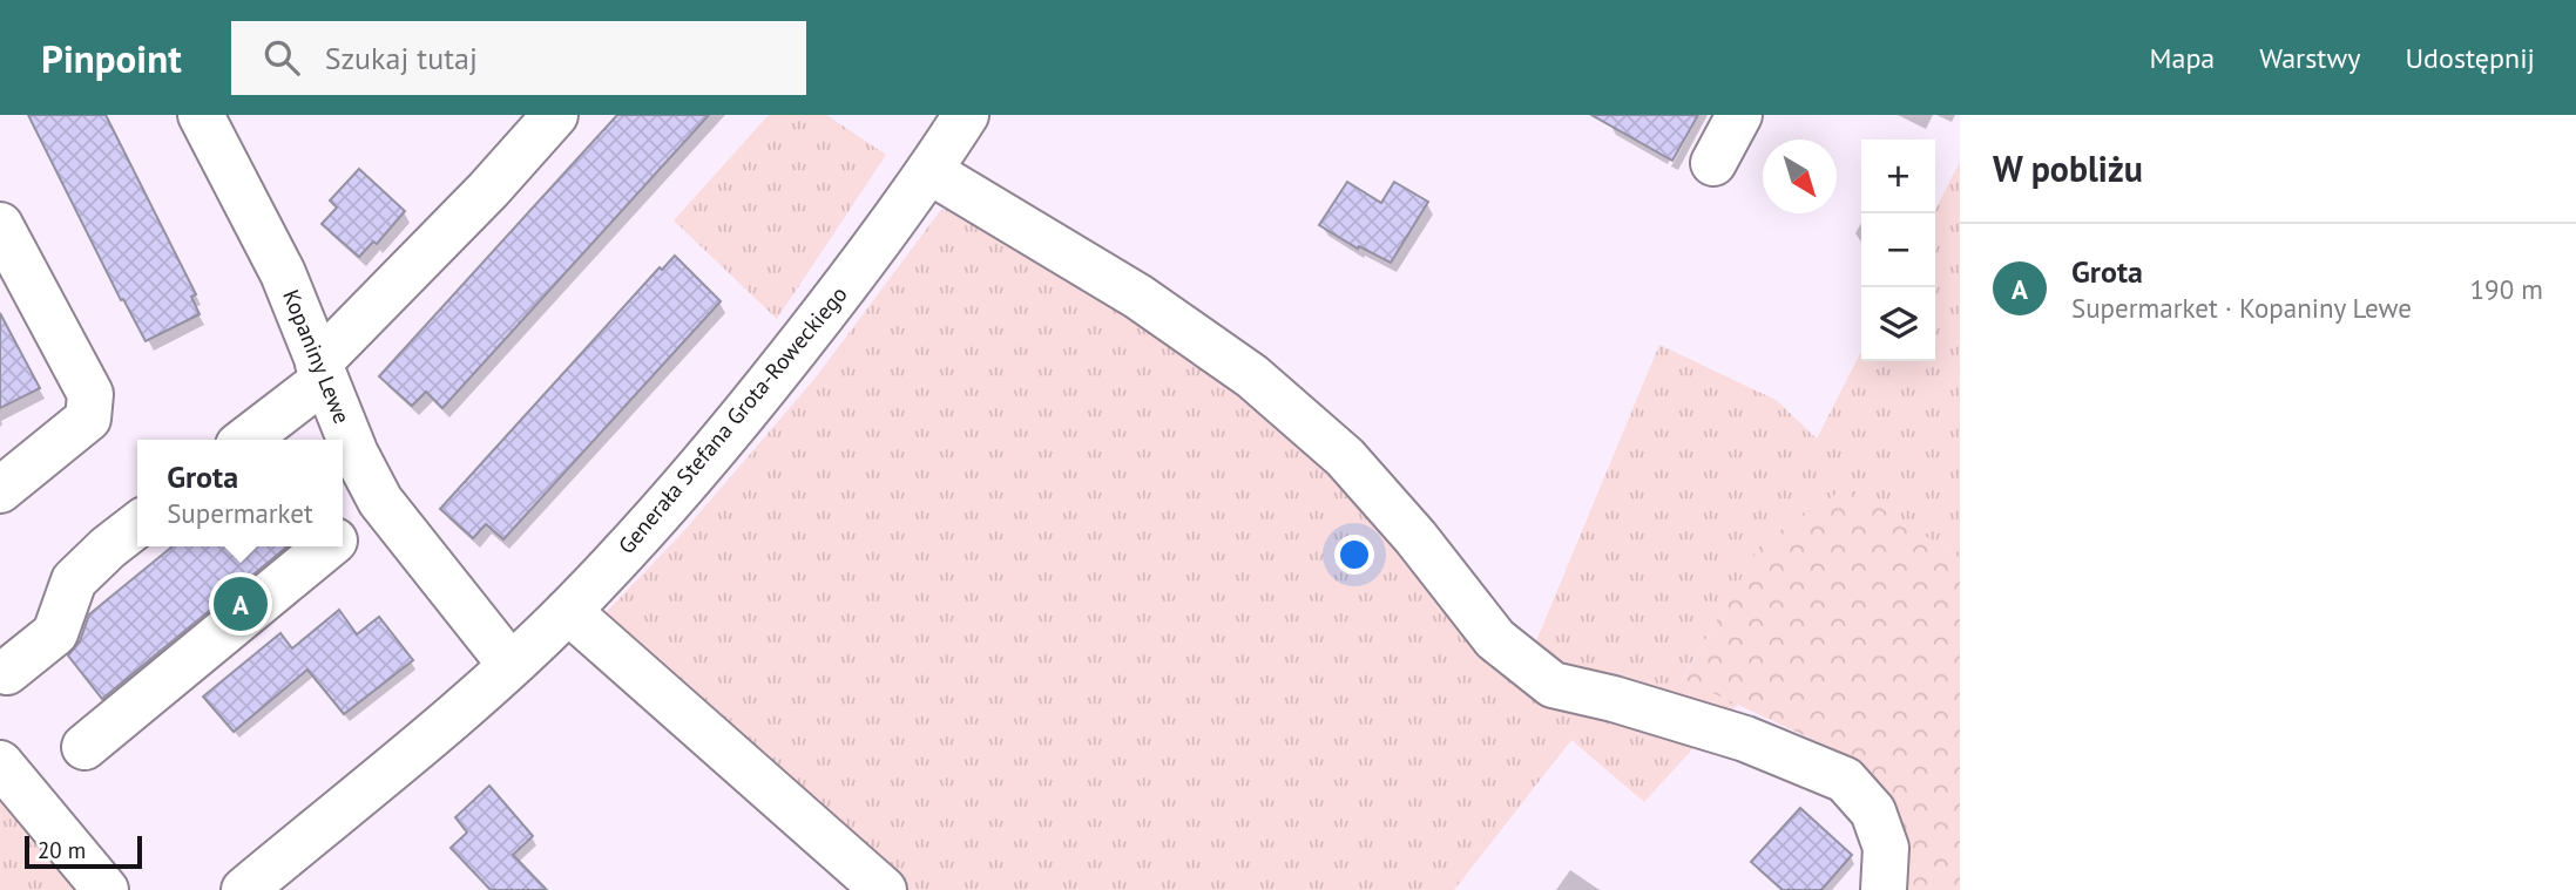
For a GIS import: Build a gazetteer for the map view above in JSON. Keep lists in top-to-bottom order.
{
  "streets": {
    "street": ["Kopaniny Lewe", "Generała Stefana Grota-Roweckiego"]
  },
  "crossings": [
    ["Kopaniny Lewe", "Generała Stefana Grota-Roweckiego"]
  ],
  "scale_bar": "20 m",
  "north": "bottom right",
  "page": {
    "header": "Pinpoint",
    "search": "Szukaj tutaj",
    "nav": ["Mapa", "Warstwy", "Udostępnij"],
    "heading": "W pobliżu",
    "map_buttons": ["+", "−"],
    "list": [
      {
        "mark": "A",
        "name": "Grota",
        "note": "Supermarket · Kopaniny Lewe",
        "value": "190 m"
      }
    ],
    "popup": ["Grota", "Supermarket"],
    "pins": "A",
    "scale": "20 m"
  }
}
